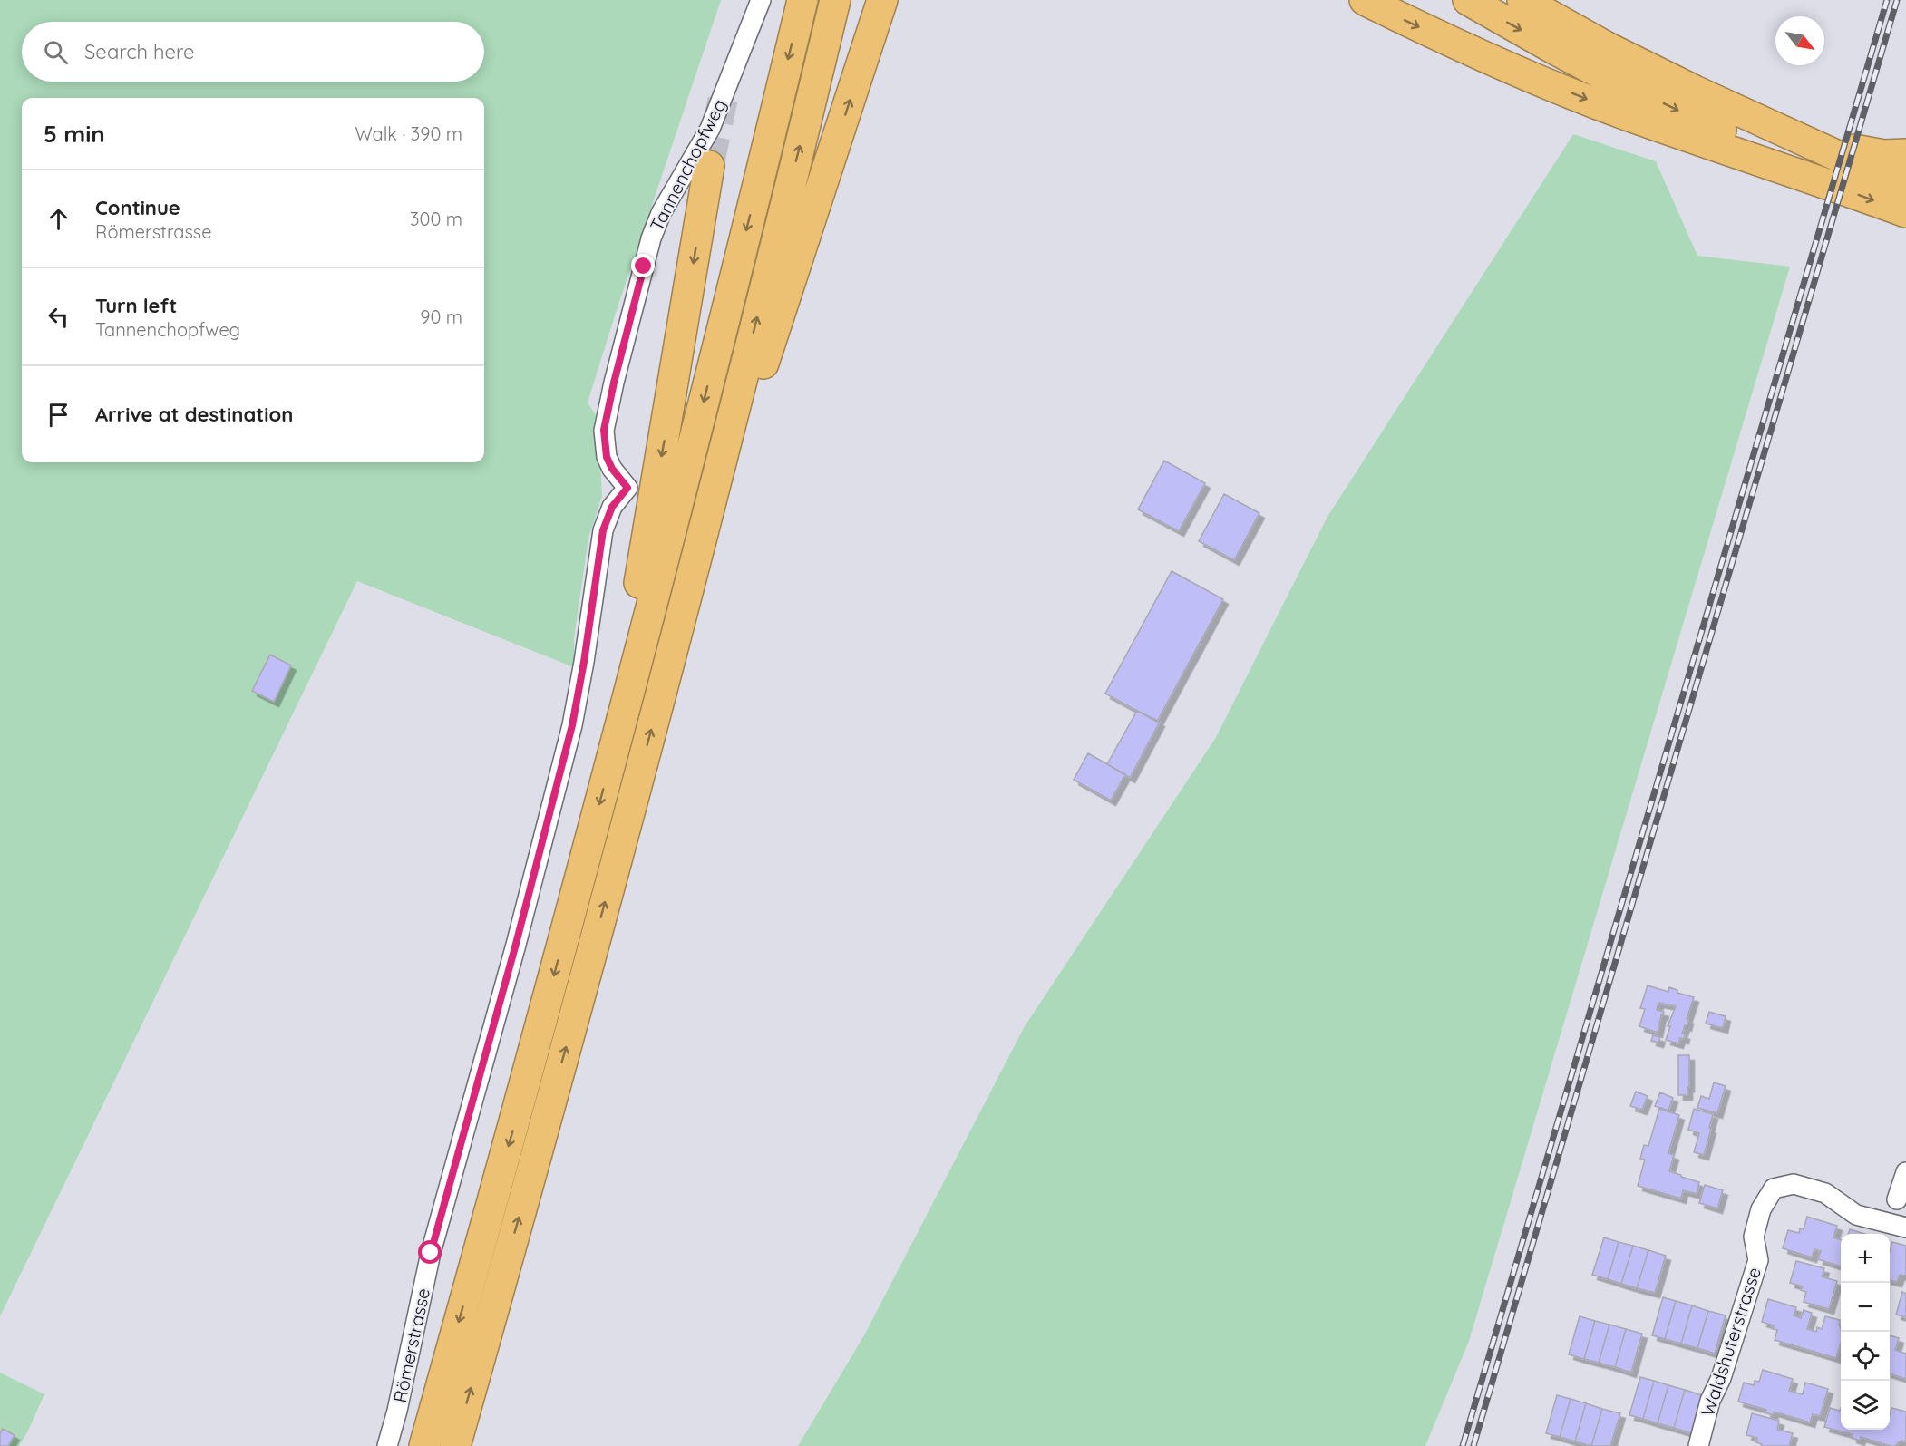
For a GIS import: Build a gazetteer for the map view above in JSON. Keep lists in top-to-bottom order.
{
  "streets": {
    "street": ["Tannenchopfweg", "Waldshuterstrasse", "Römerstrasse"]
  },
  "crossings": [
    ["Tannenchopfweg", "Römerstrasse"]
  ],
  "north": "bottom right",
  "page": {
    "search": "Search here",
    "heading": ["5 min", "Walk · 390 m"],
    "list": [
      ["Continue", "Römerstrasse", "300 m"],
      ["Turn left", "Tannenchopfweg", "90 m"],
      "Arrive at destination"
    ],
    "map_buttons": ["+", "−"]
  }
}
